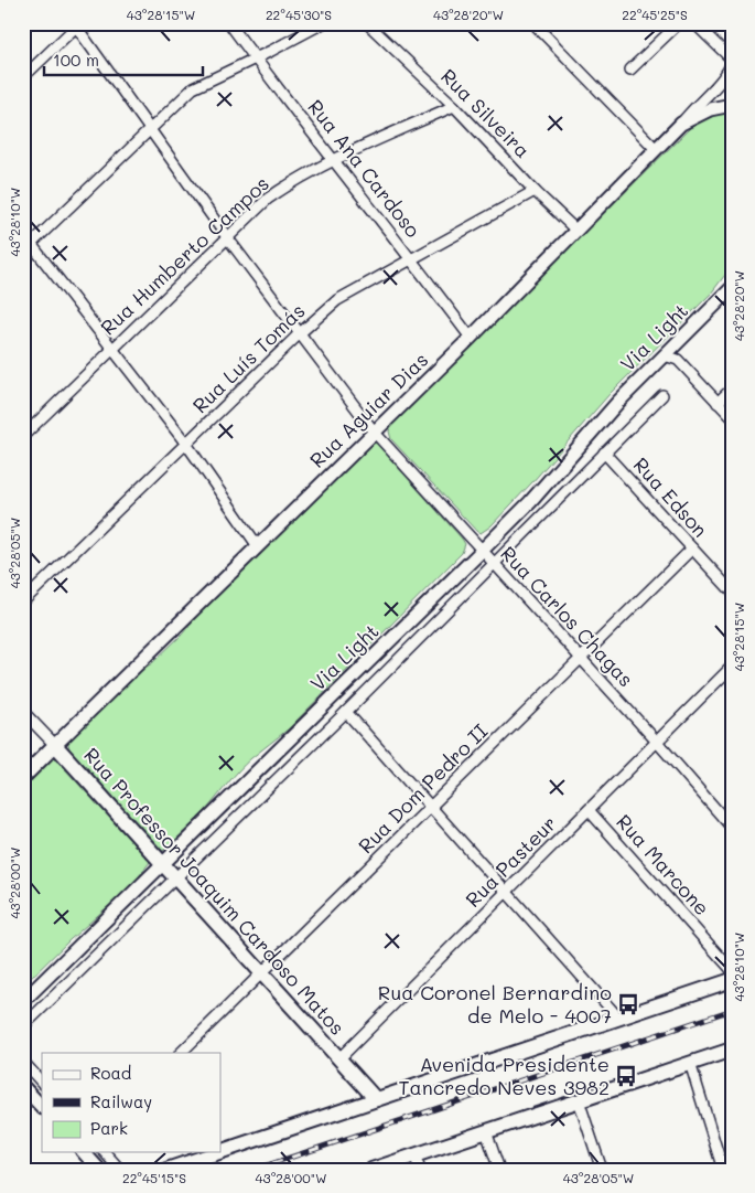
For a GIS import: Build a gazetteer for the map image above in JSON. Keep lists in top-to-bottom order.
{
  "streets": {
    "main road": ["Rua Aguiar Dias", "Rua Professor Joaquim Cardoso Matos"],
    "street": [
      "Rua Silveira",
      "Rua Ana Cardoso",
      "Rua Humberto Campos",
      "Via Light",
      "Rua Luís Tomás",
      "Rua Edson",
      "Rua Carlos Chagas",
      "Rua Dom Pedro II",
      "Rua Pasteur",
      "Rua Marcone"
    ]
  },
  "crossings": [
    ["Rua Silveira", "Rua Humberto Campos"],
    ["Rua Silveira", "Rua Luís Tomás"],
    ["Rua Silveira", "Rua Aguiar Dias"],
    ["Rua Ana Cardoso", "Rua Humberto Campos"],
    ["Rua Ana Cardoso", "Rua Luís Tomás"],
    ["Rua Ana Cardoso", "Rua Aguiar Dias"],
    ["Rua Humberto Campos", "Rua Carlos Chagas"],
    ["Via Light", "Rua Carlos Chagas"],
    ["Via Light", "Rua Professor Joaquim Cardoso Matos"],
    ["Rua Luís Tomás", "Rua Carlos Chagas"],
    ["Rua Aguiar Dias", "Rua Carlos Chagas"],
    ["Rua Aguiar Dias", "Rua Professor Joaquim Cardoso Matos"],
    ["Rua Edson", "Rua Dom Pedro II"],
    ["Rua Carlos Chagas", "Rua Dom Pedro II"],
    ["Rua Carlos Chagas", "Rua Pasteur"],
    ["Rua Dom Pedro II", "Rua Professor Joaquim Cardoso Matos"],
    ["Rua Pasteur", "Rua Marcone"],
    ["Rua Pasteur", "Rua Professor Joaquim Cardoso Matos"]
  ],
  "places": {
    "bus stop": ["Rua Coronel Bernardino de Melo - 4007", "Avenida Presidente Tancredo Neves 3982"]
  },
  "legend": ["Road", "Railway", "Park"],
  "scale_bar": "100 m",
  "coordinates": [
    "43°28'15\"W",
    "22°45'30\"S",
    "43°28'20\"W",
    "22°45'25\"S",
    "43°28'10\"W",
    "43°28'05\"W",
    "43°28'00\"W",
    "22°45'15\"S"
  ]
}
